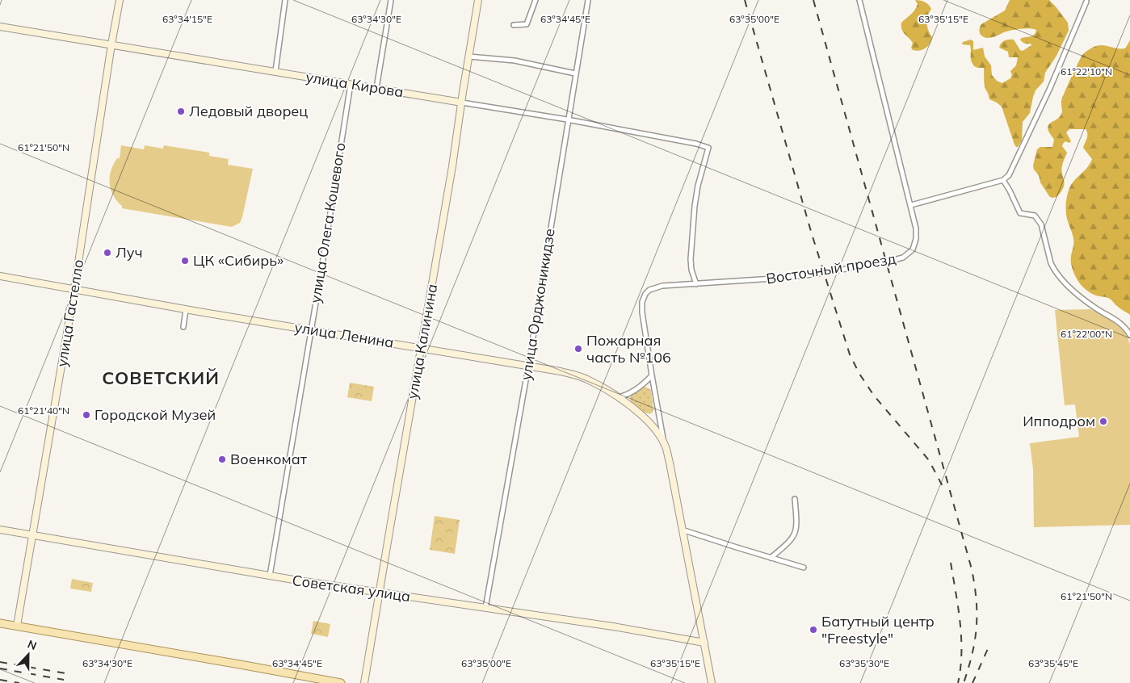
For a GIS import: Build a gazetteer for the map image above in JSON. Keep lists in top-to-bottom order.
{
  "streets": {
    "street": [
      "улица Кирова",
      "улица Олега Кошевого",
      "Восточный проезд",
      "улица Орджоникидзе",
      "улица Гастелло",
      "улица Ленина",
      "улица Калинина",
      "Советская улица"
    ]
  },
  "crossings": [
    ["улица Кирова", "улица Олега Кошевого"],
    ["улица Кирова", "Восточный проезд"],
    ["улица Кирова", "улица Орджоникидзе"],
    ["улица Кирова", "улица Гастелло"],
    ["улица Кирова", "улица Калинина"],
    ["улица Олега Кошевого", "улица Ленина"],
    ["улица Олега Кошевого", "Советская улица"],
    ["Восточный проезд", "улица Ленина"],
    ["улица Орджоникидзе", "улица Ленина"],
    ["улица Орджоникидзе", "Советская улица"],
    ["улица Гастелло", "улица Ленина"],
    ["улица Гастелло", "Советская улица"],
    ["улица Ленина", "улица Калинина"],
    ["улица Калинина", "Советская улица"]
  ],
  "districts": ["СОВЕТСКИЙ"],
  "places": [
    "Ледовый дворец",
    "Луч",
    "ЦК «Сибирь»",
    "Пожарная часть №106",
    "Городской Музей",
    "Ипподром",
    "Военкомат",
    "Батутный центр \"Freestyle\""
  ],
  "north": "top",
  "coordinates": [
    "63°34'15\"E",
    "63°34'30\"E",
    "63°34'45\"E",
    "63°35'00\"E",
    "63°35'15\"E",
    "61°22'10\"N",
    "61°21'50\"N",
    "61°22'00\"N",
    "61°21'40\"N",
    "63°35'30\"E",
    "63°35'45\"E"
  ]
}
